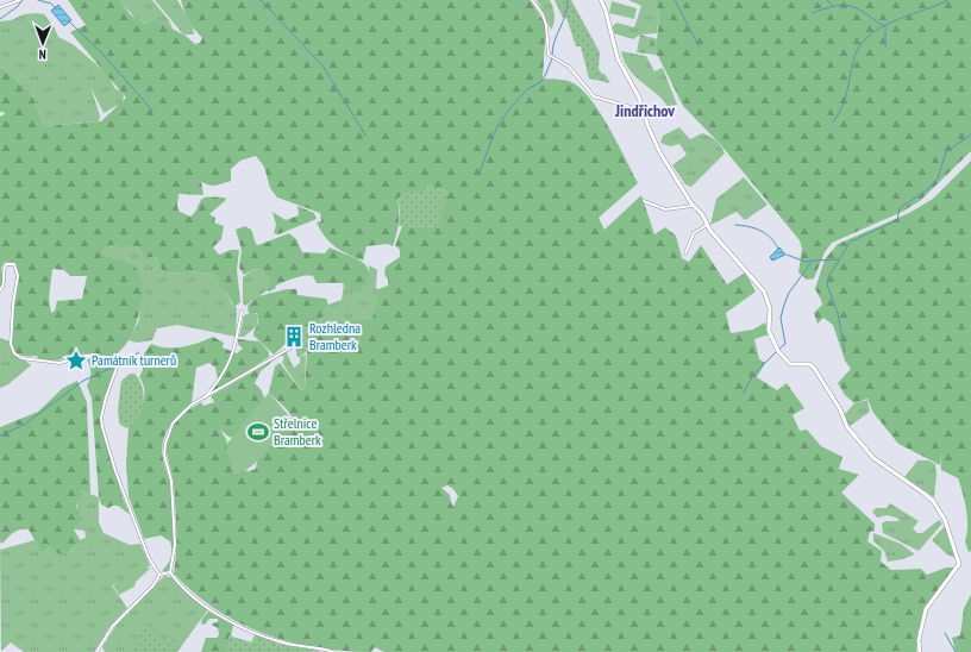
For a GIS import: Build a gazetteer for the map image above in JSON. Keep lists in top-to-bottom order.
{
  "districts": ["Jindřichov"],
  "places": {
    "building": ["Rozhledna Bramberk"],
    "place": ["Památník turnerů"],
    "sports": ["Střelnice Bramberk"]
  },
  "north": "bottom"
}
